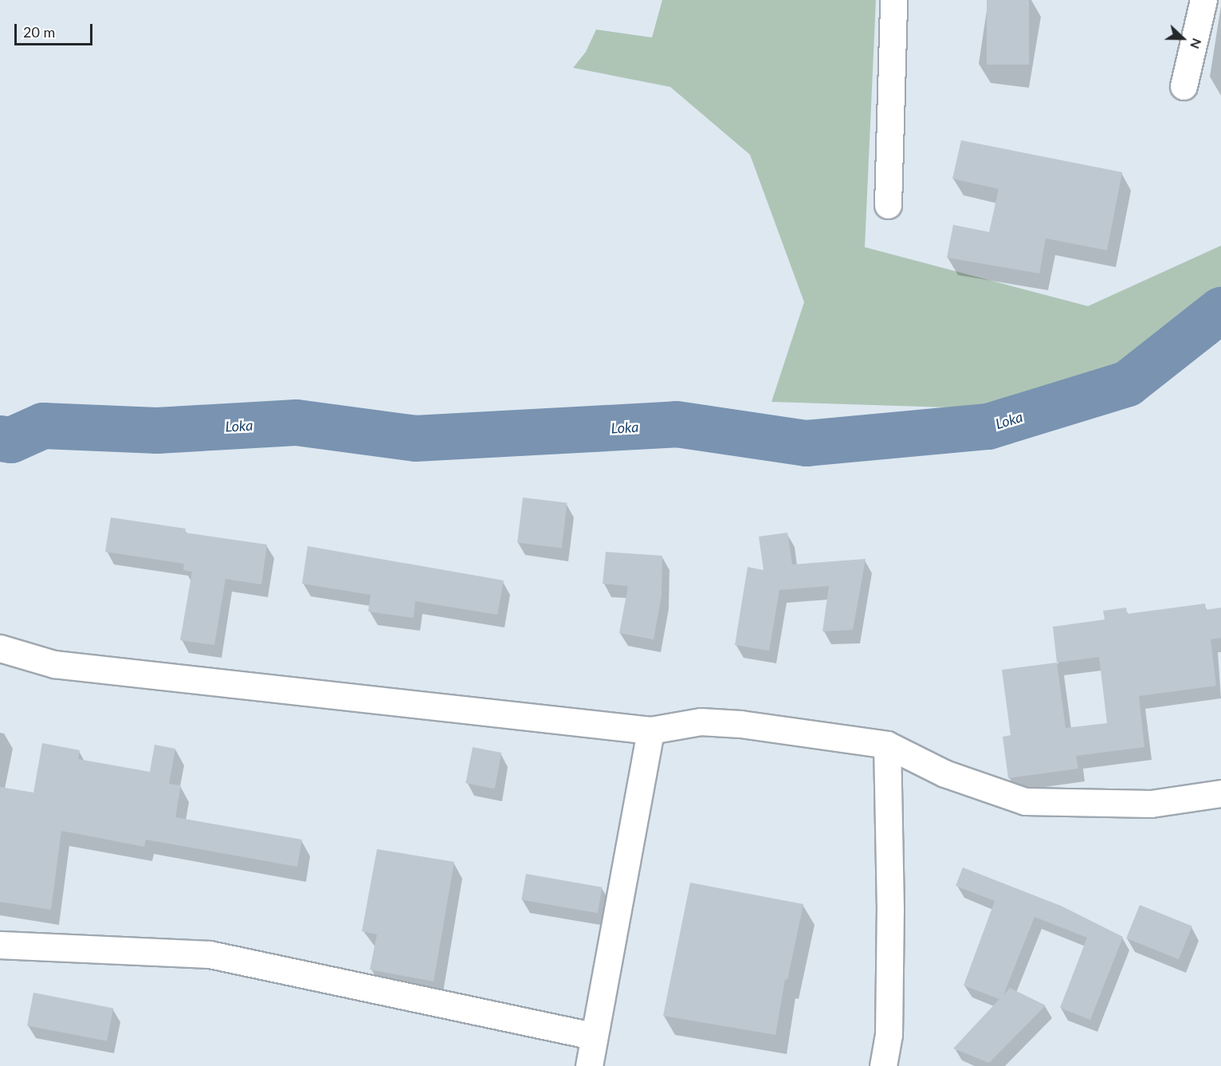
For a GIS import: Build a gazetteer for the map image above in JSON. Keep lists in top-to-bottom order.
{
  "water": ["Loka"],
  "scale_bar": "20 m",
  "north": "right"
}
